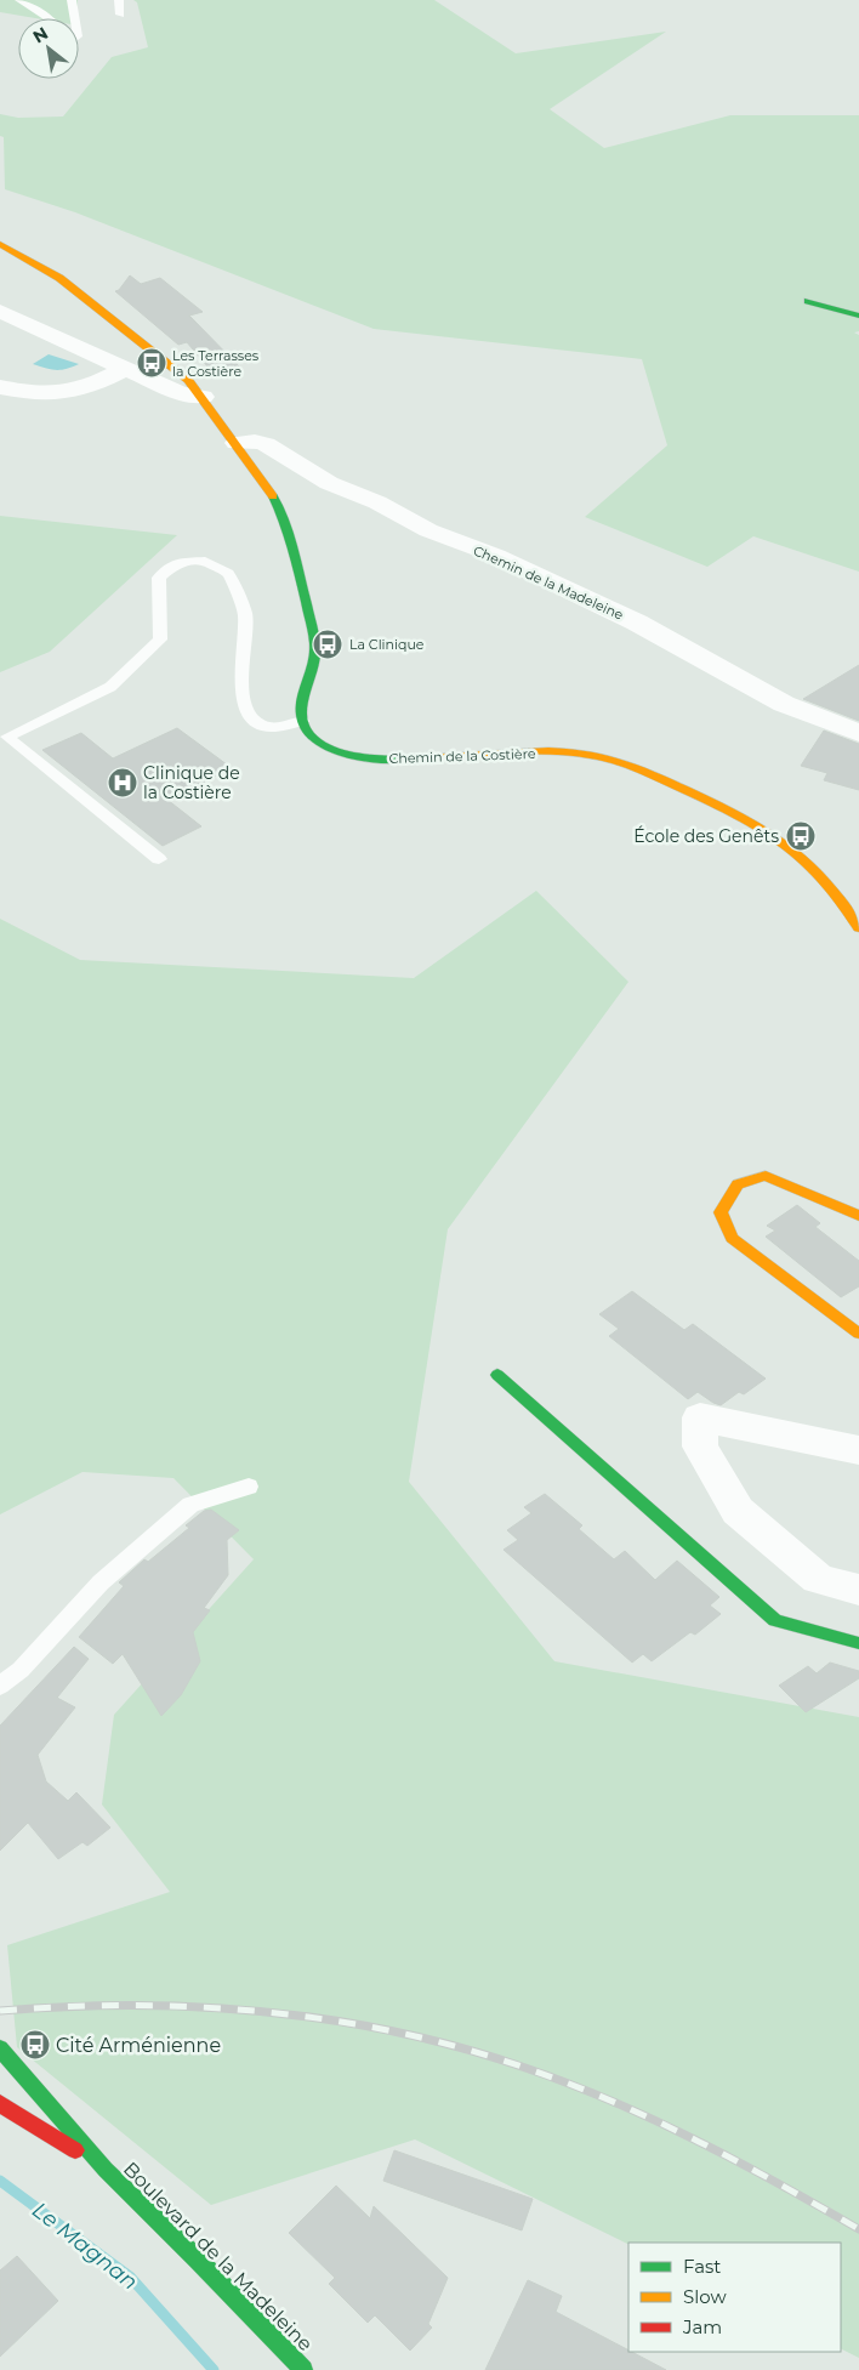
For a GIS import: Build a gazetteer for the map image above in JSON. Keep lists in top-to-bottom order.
{
  "streets": {
    "street": ["Chemin de la Madeleine", "Chemin de la Costière", "Boulevard de la Madeleine"]
  },
  "water": ["Le Magnan"],
  "places": {
    "bus stop": [
      "Les Terrasses la Costière",
      "La Clinique",
      "École des Genêts",
      "Cité Arménienne"
    ],
    "hospital": ["Clinique de la Costière"]
  },
  "legend": ["Fast", "Slow", "Jam"],
  "north": "top left"
}
